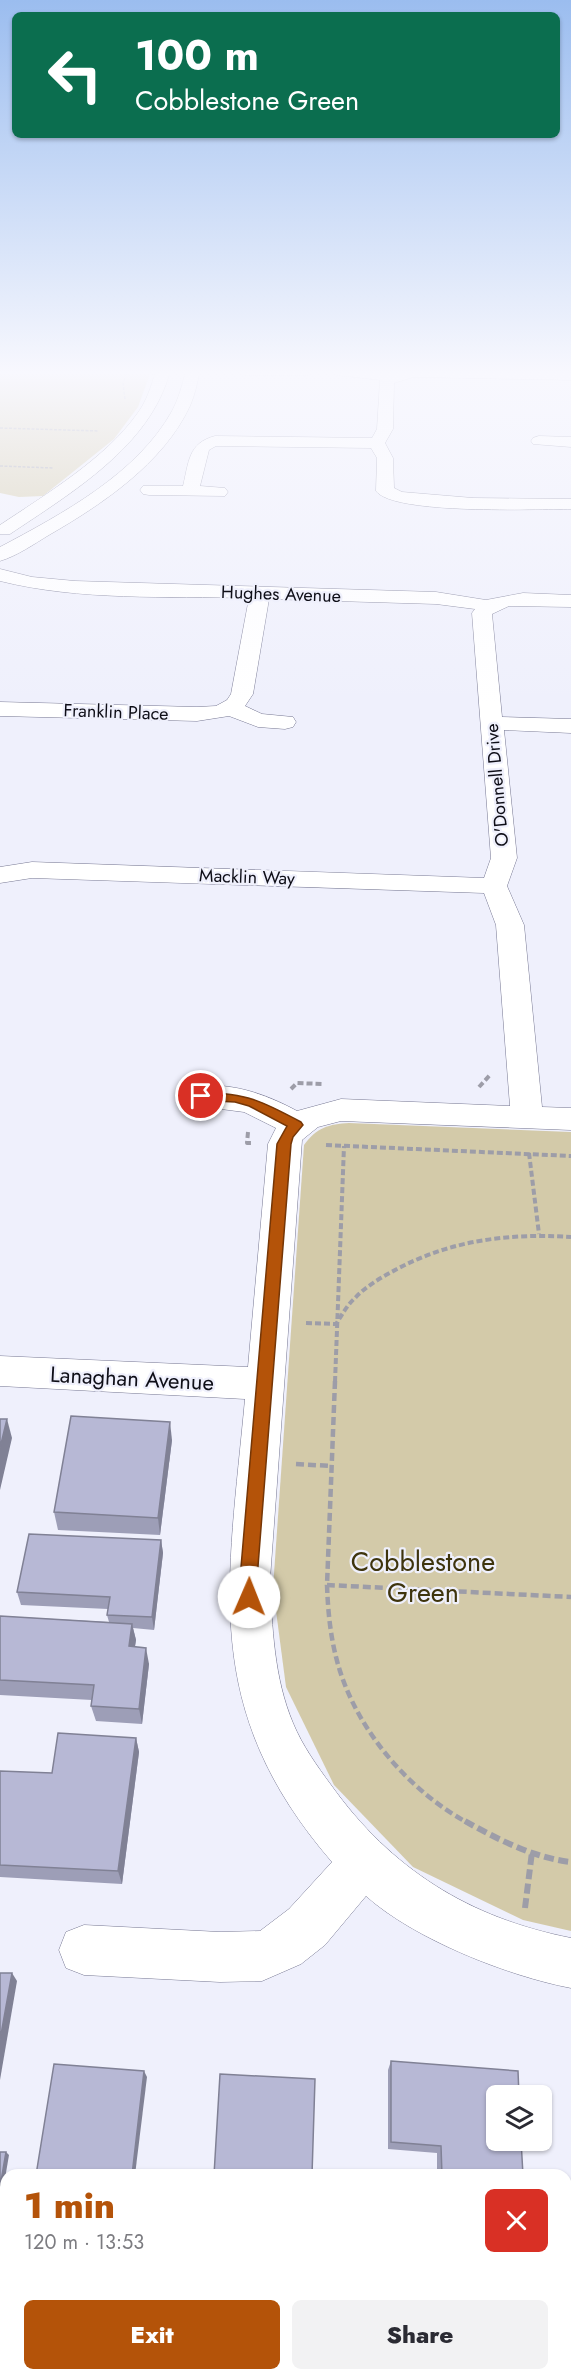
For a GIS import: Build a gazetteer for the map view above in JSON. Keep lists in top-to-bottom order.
{
  "streets": {
    "street": [
      "Hughes Avenue",
      "Franklin Place",
      "O'Donnell Drive",
      "Macklin Way",
      "Lanaghan Avenue"
    ]
  },
  "crossings": [
    ["Hughes Avenue", "O'Donnell Drive"],
    ["O'Donnell Drive", "Macklin Way"]
  ],
  "parks": ["Cobblestone Green"],
  "page": {
    "turn": ["100 m", "Cobblestone Green"],
    "heading": ["1 min", "120 m · 13:53"],
    "buttons": ["Exit", "Share"]
  }
}
